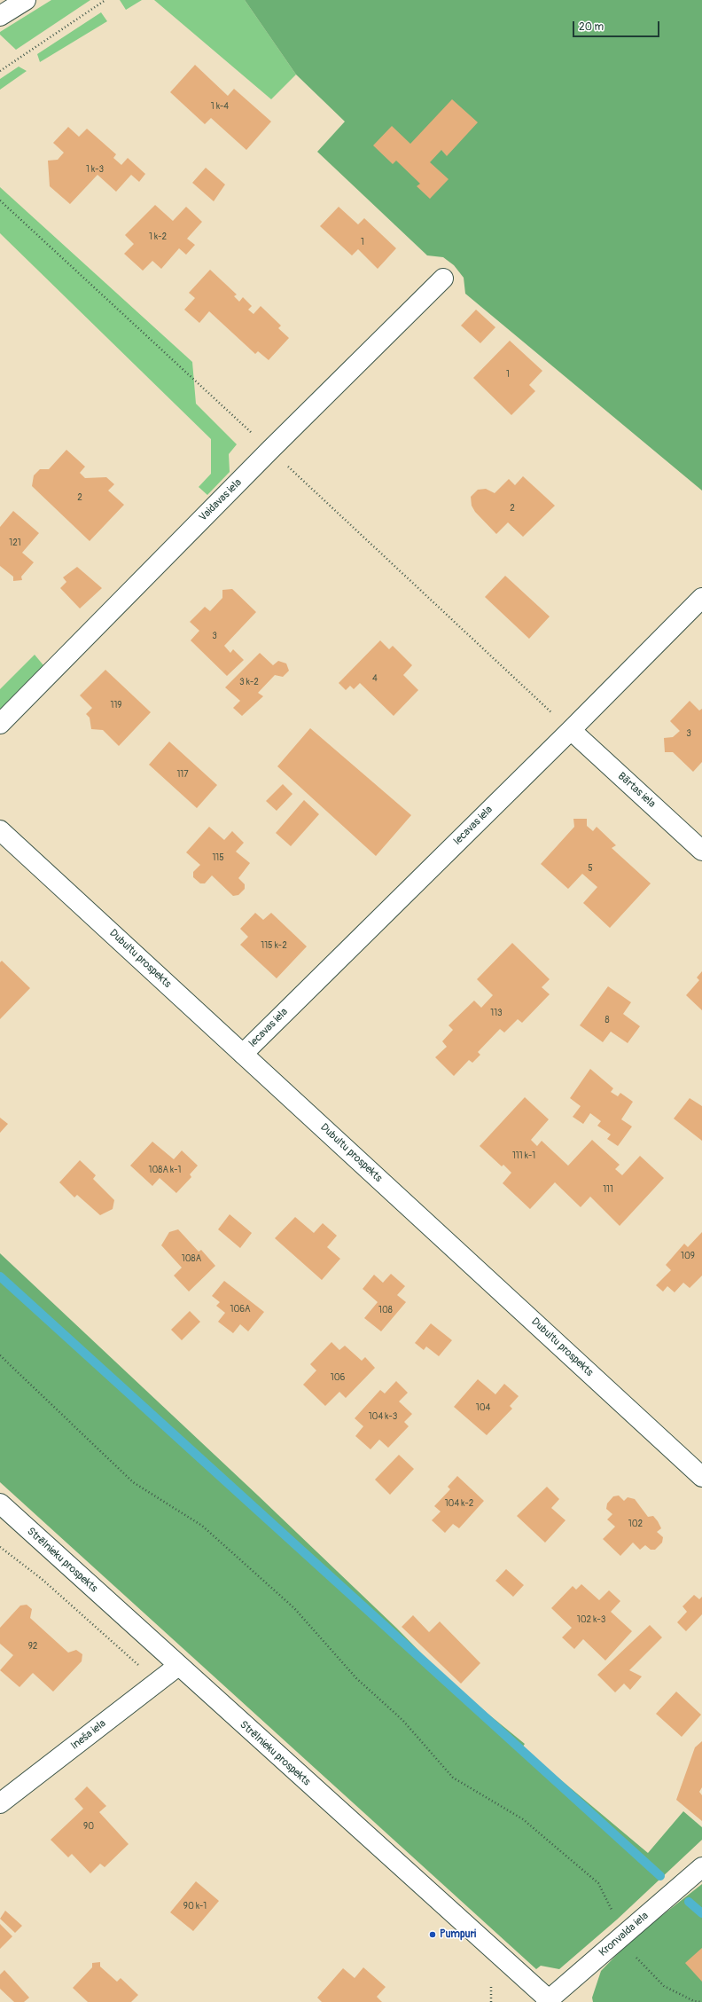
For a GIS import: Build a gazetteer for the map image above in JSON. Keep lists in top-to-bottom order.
{
  "streets": {
    "street": [
      "Vaidavas iela",
      "Bārtas iela",
      "Iecavas iela",
      "Dubultu prospekts",
      "Strēlnieku prospekts",
      "Ineša iela",
      "Kronvalda iela"
    ]
  },
  "crossings": [
    ["Bārtas iela", "Iecavas iela"],
    ["Iecavas iela", "Dubultu prospekts"],
    ["Strēlnieku prospekts", "Ineša iela"],
    ["Strēlnieku prospekts", "Kronvalda iela"]
  ],
  "places": ["Pumpuri"],
  "house_numbers": [
    "1 k-4",
    "1 k-3",
    "1 k-2",
    "1",
    "1",
    "2",
    "2",
    "121",
    "3",
    "4",
    "3 k-2",
    "119",
    "3",
    "117",
    "115",
    "5",
    "115 k-2",
    "113",
    "8",
    "111 k-1",
    "108A k-1",
    "111",
    "109",
    "108A",
    "106A",
    "108",
    "106",
    "104",
    "104 k-3",
    "104 k-2",
    "102",
    "102 k-3",
    "92",
    "90",
    "90 k-1"
  ],
  "scale_bar": "20 m"
}
